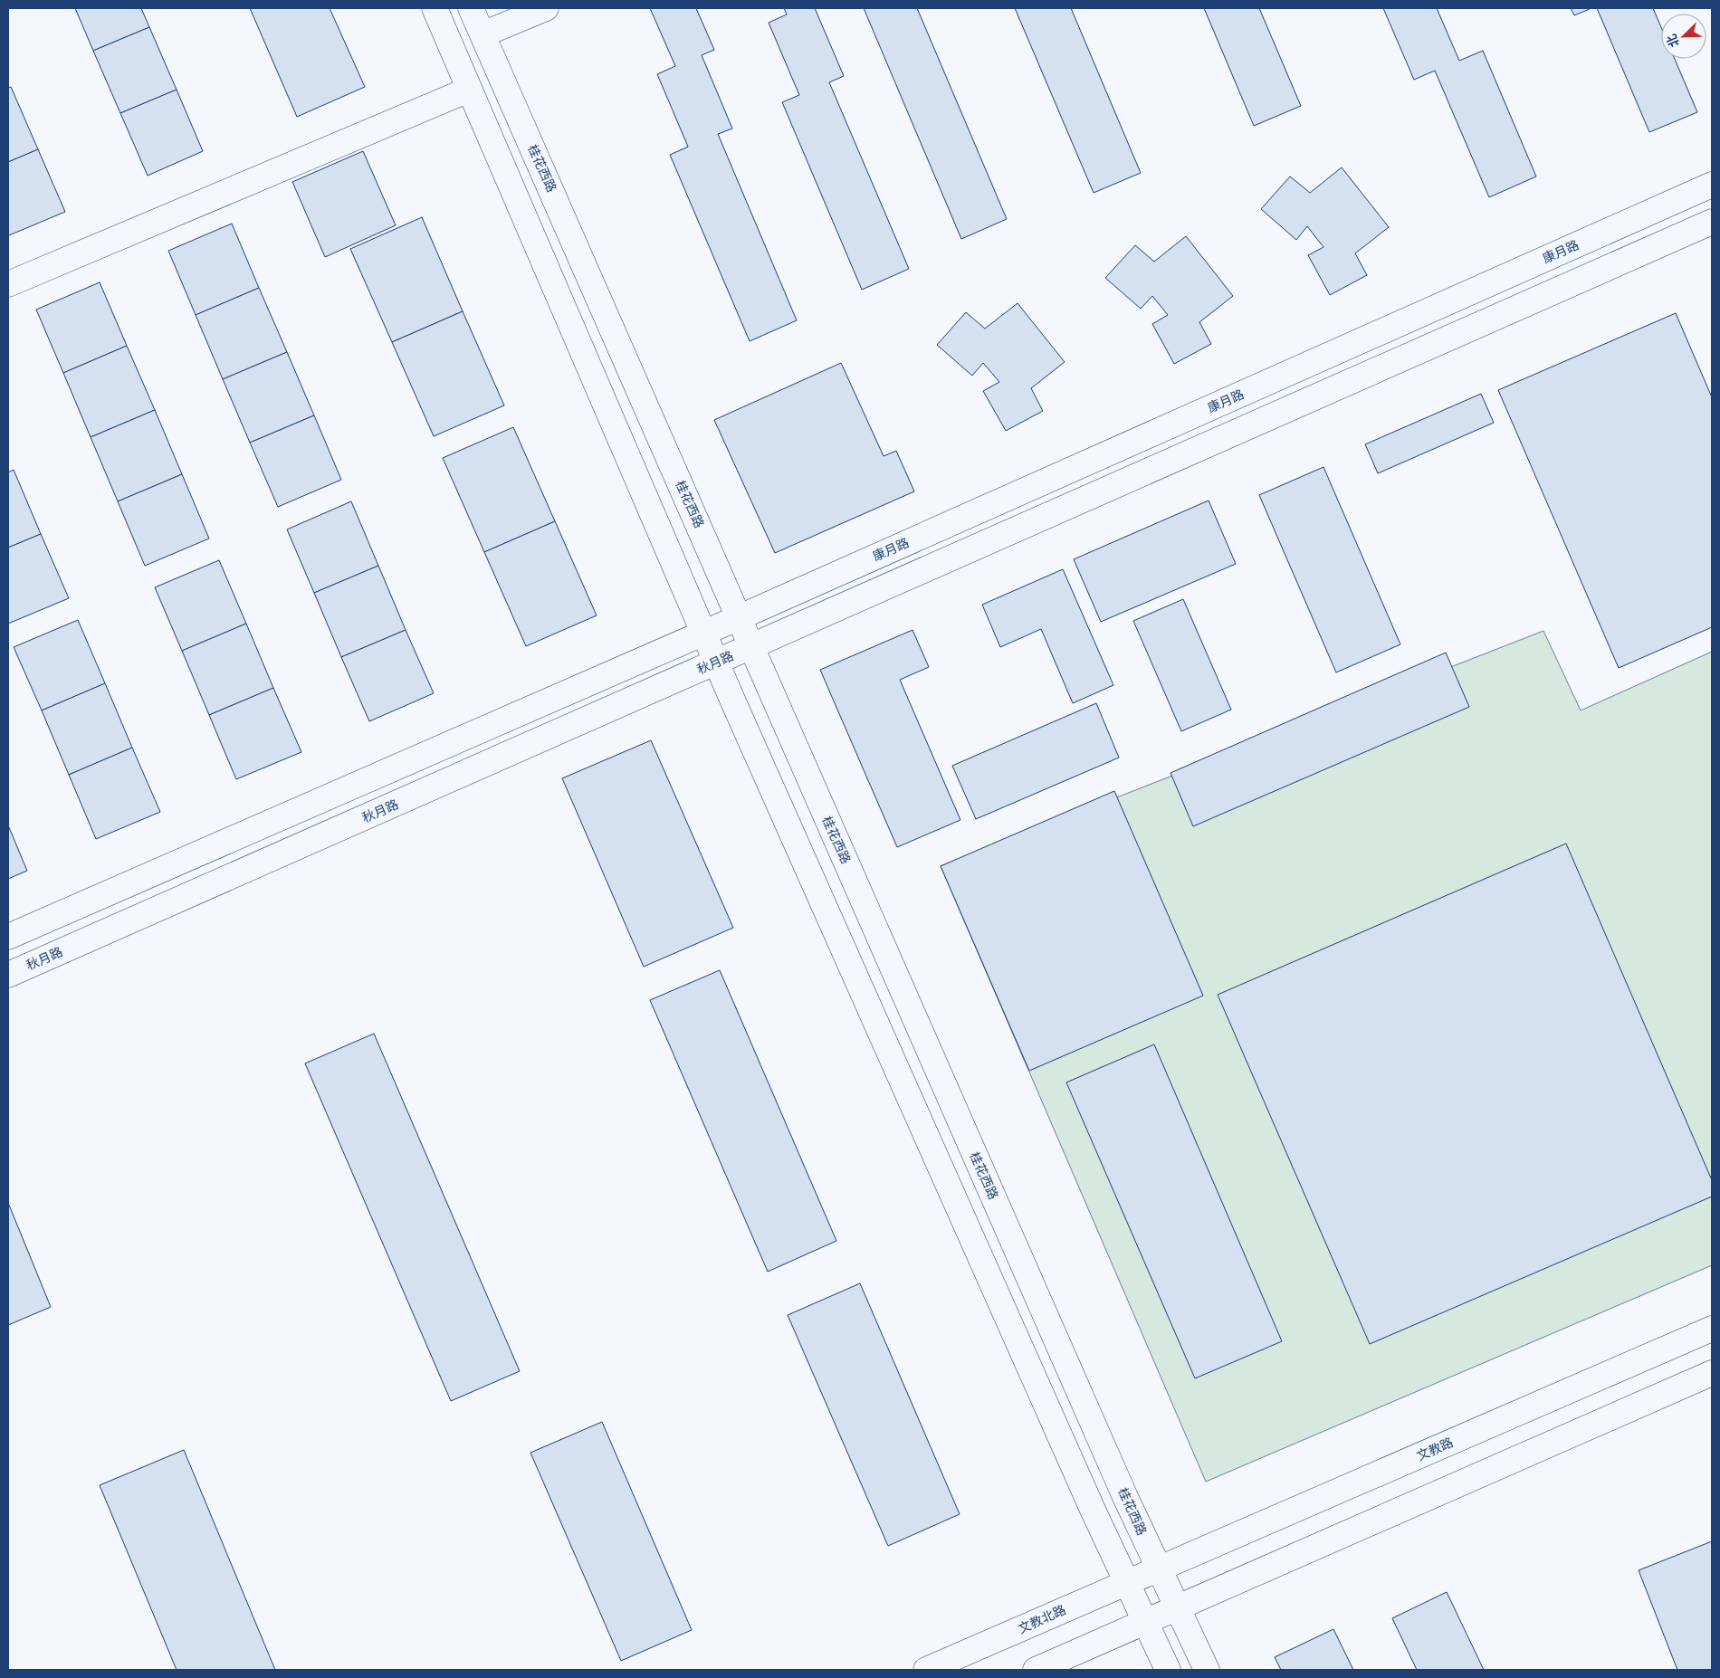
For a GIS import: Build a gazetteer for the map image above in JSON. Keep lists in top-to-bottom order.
{
  "streets": {
    "street": [
      "桂花西路",
      "康月路",
      "秋月路",
      "文教路",
      "文教北路"
    ]
  },
  "crossings": [
    ["桂花西路", "康月路"],
    ["桂花西路", "秋月路"],
    ["桂花西路", "文教路"],
    ["桂花西路", "文教北路"],
    ["文教路", "文教北路"]
  ],
  "north": "bottom left"
}
